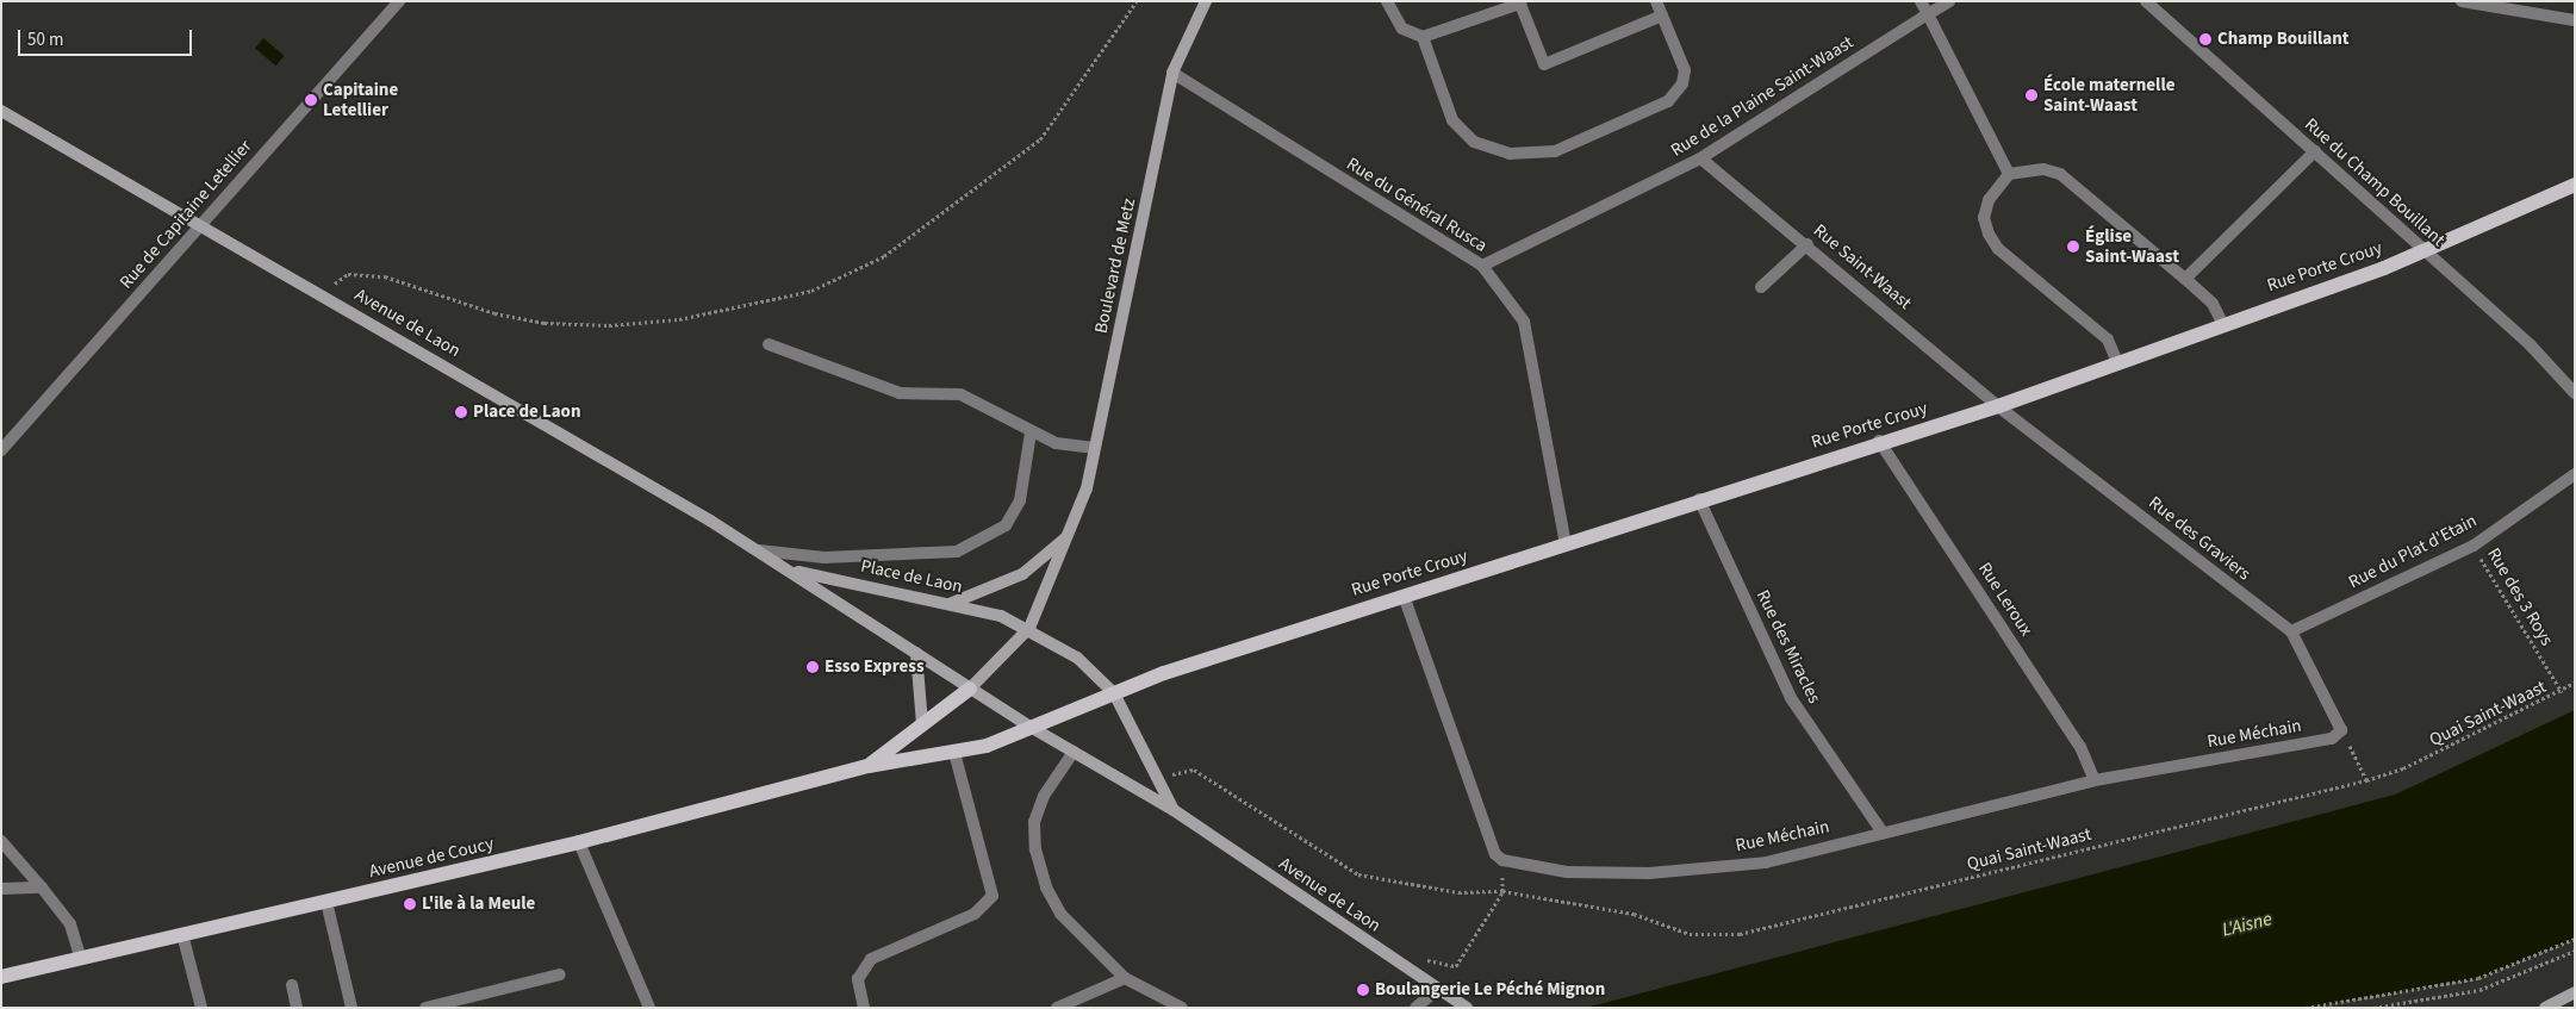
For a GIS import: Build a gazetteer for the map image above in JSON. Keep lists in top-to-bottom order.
{
  "streets": {
    "main road": [
      "Boulevard de Metz",
      "Rue Porte Crouy",
      "Avenue de Laon",
      "Place de Laon",
      "Avenue de Coucy"
    ],
    "street": [
      "Rue de la Plaine Saint-Waast",
      "Rue du Champ Bouillant",
      "Rue du Général Rusca",
      "Rue de Capitaine Letellier",
      "Rue Saint-Waast",
      "Rue des Graviers",
      "Rue du Plat d'Etain",
      "Rue Leroux",
      "Rue des Miracles",
      "Rue Méchain"
    ],
    "path": ["Rue des 3 Roys", "Quai Saint-Waast"]
  },
  "crossings": [
    ["Rue de la Plaine Saint-Waast", "Rue du Général Rusca"],
    ["Rue de la Plaine Saint-Waast", "Rue Saint-Waast"],
    ["Rue du Champ Bouillant", "Rue Porte Crouy"],
    ["Rue du Général Rusca", "Boulevard de Metz"],
    ["Rue du Général Rusca", "Rue Porte Crouy"],
    ["Rue de Capitaine Letellier", "Avenue de Laon"],
    ["Rue Saint-Waast", "Rue Porte Crouy"],
    ["Rue Saint-Waast", "Rue des Graviers"],
    ["Rue Porte Crouy", "Rue des Graviers"],
    ["Rue Porte Crouy", "Place de Laon"],
    ["Rue Porte Crouy", "Rue Leroux"],
    ["Rue Porte Crouy", "Rue des Miracles"],
    ["Avenue de Laon", "Place de Laon"],
    ["Rue des Graviers", "Rue du Plat d'Etain"],
    ["Rue des Graviers", "Rue Méchain"],
    ["Rue du Plat d'Etain", "Rue des 3 Roys"],
    ["Place de Laon", "Quai Saint-Waast"],
    ["Rue des 3 Roys", "Quai Saint-Waast"],
    ["Rue Leroux", "Rue Méchain"],
    ["Rue des Miracles", "Rue Méchain"]
  ],
  "water": ["L'Aisne"],
  "places": [
    "Champ Bouillant",
    "École maternelle Saint-Waast",
    "Capitaine Letellier",
    "Église Saint-Waast",
    "Place de Laon",
    "Esso Express",
    "L'ile à la Meule",
    "Boulangerie Le Péché Mignon"
  ],
  "scale_bar": "50 m"
}
